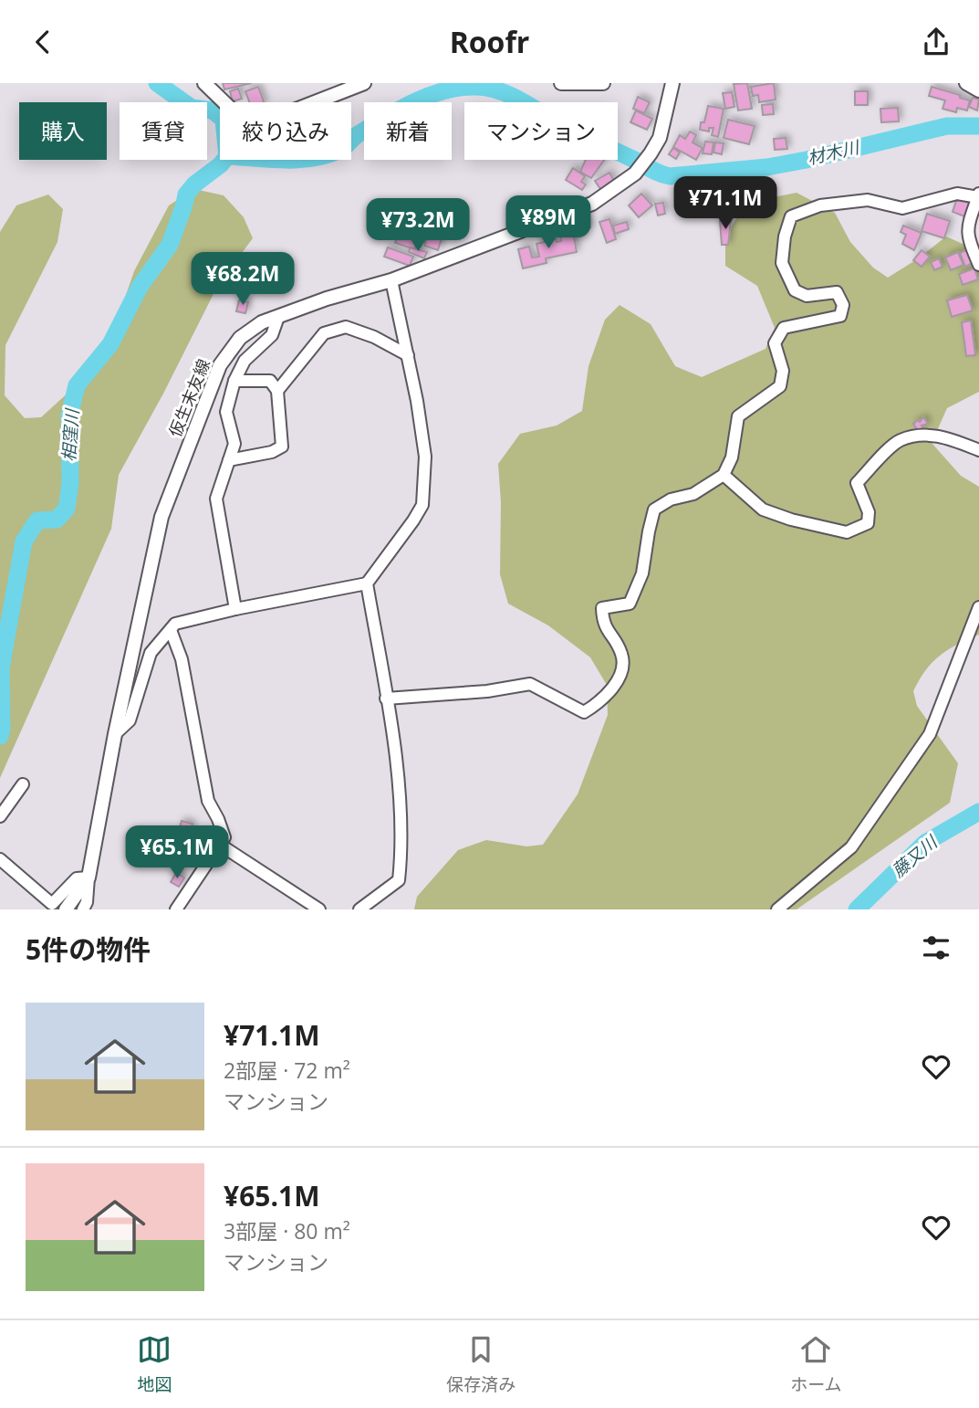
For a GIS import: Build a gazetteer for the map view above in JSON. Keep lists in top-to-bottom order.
{
  "streets": {
    "main road": ["仮生末友線"]
  },
  "water": ["材木川", "相窪川", "藤又川"],
  "page": {
    "header": "Roofr",
    "chip": [
      "購入",
      "賃貸",
      "絞り込み",
      "新着",
      "マンション"
    ],
    "price": [
      "¥71.1M",
      "¥89M",
      "¥73.2M",
      "¥68.2M",
      "¥65.1M"
    ],
    "heading": "5件の物件",
    "list": [
      {
        "name": "¥71.1M",
        "note": "2部屋 · 72 m² · マンション"
      },
      {
        "name": "¥65.1M",
        "note": "3部屋 · 80 m² · マンション"
      }
    ],
    "tabs": ["地図", "保存済み", "ホーム"]
  }
}
